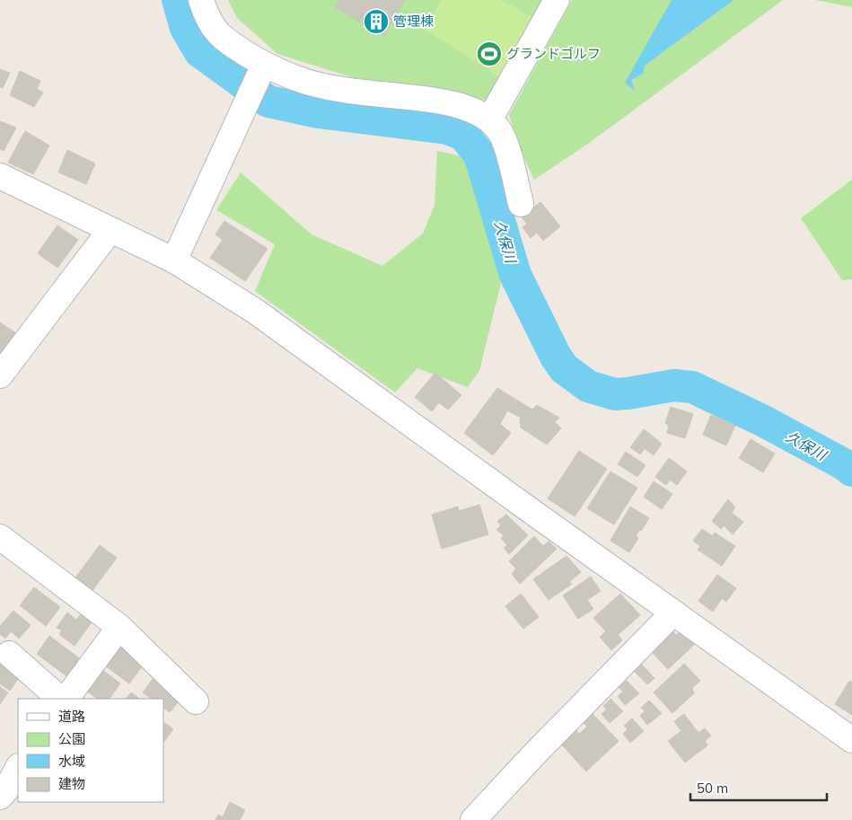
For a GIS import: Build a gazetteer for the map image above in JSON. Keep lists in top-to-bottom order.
{
  "water": ["久保川"],
  "places": {
    "building": ["管理棟"],
    "sports": ["グランドゴルフ"]
  },
  "legend": [
    "道路",
    "公園",
    "水域",
    "建物"
  ],
  "scale_bar": "50 m"
}
